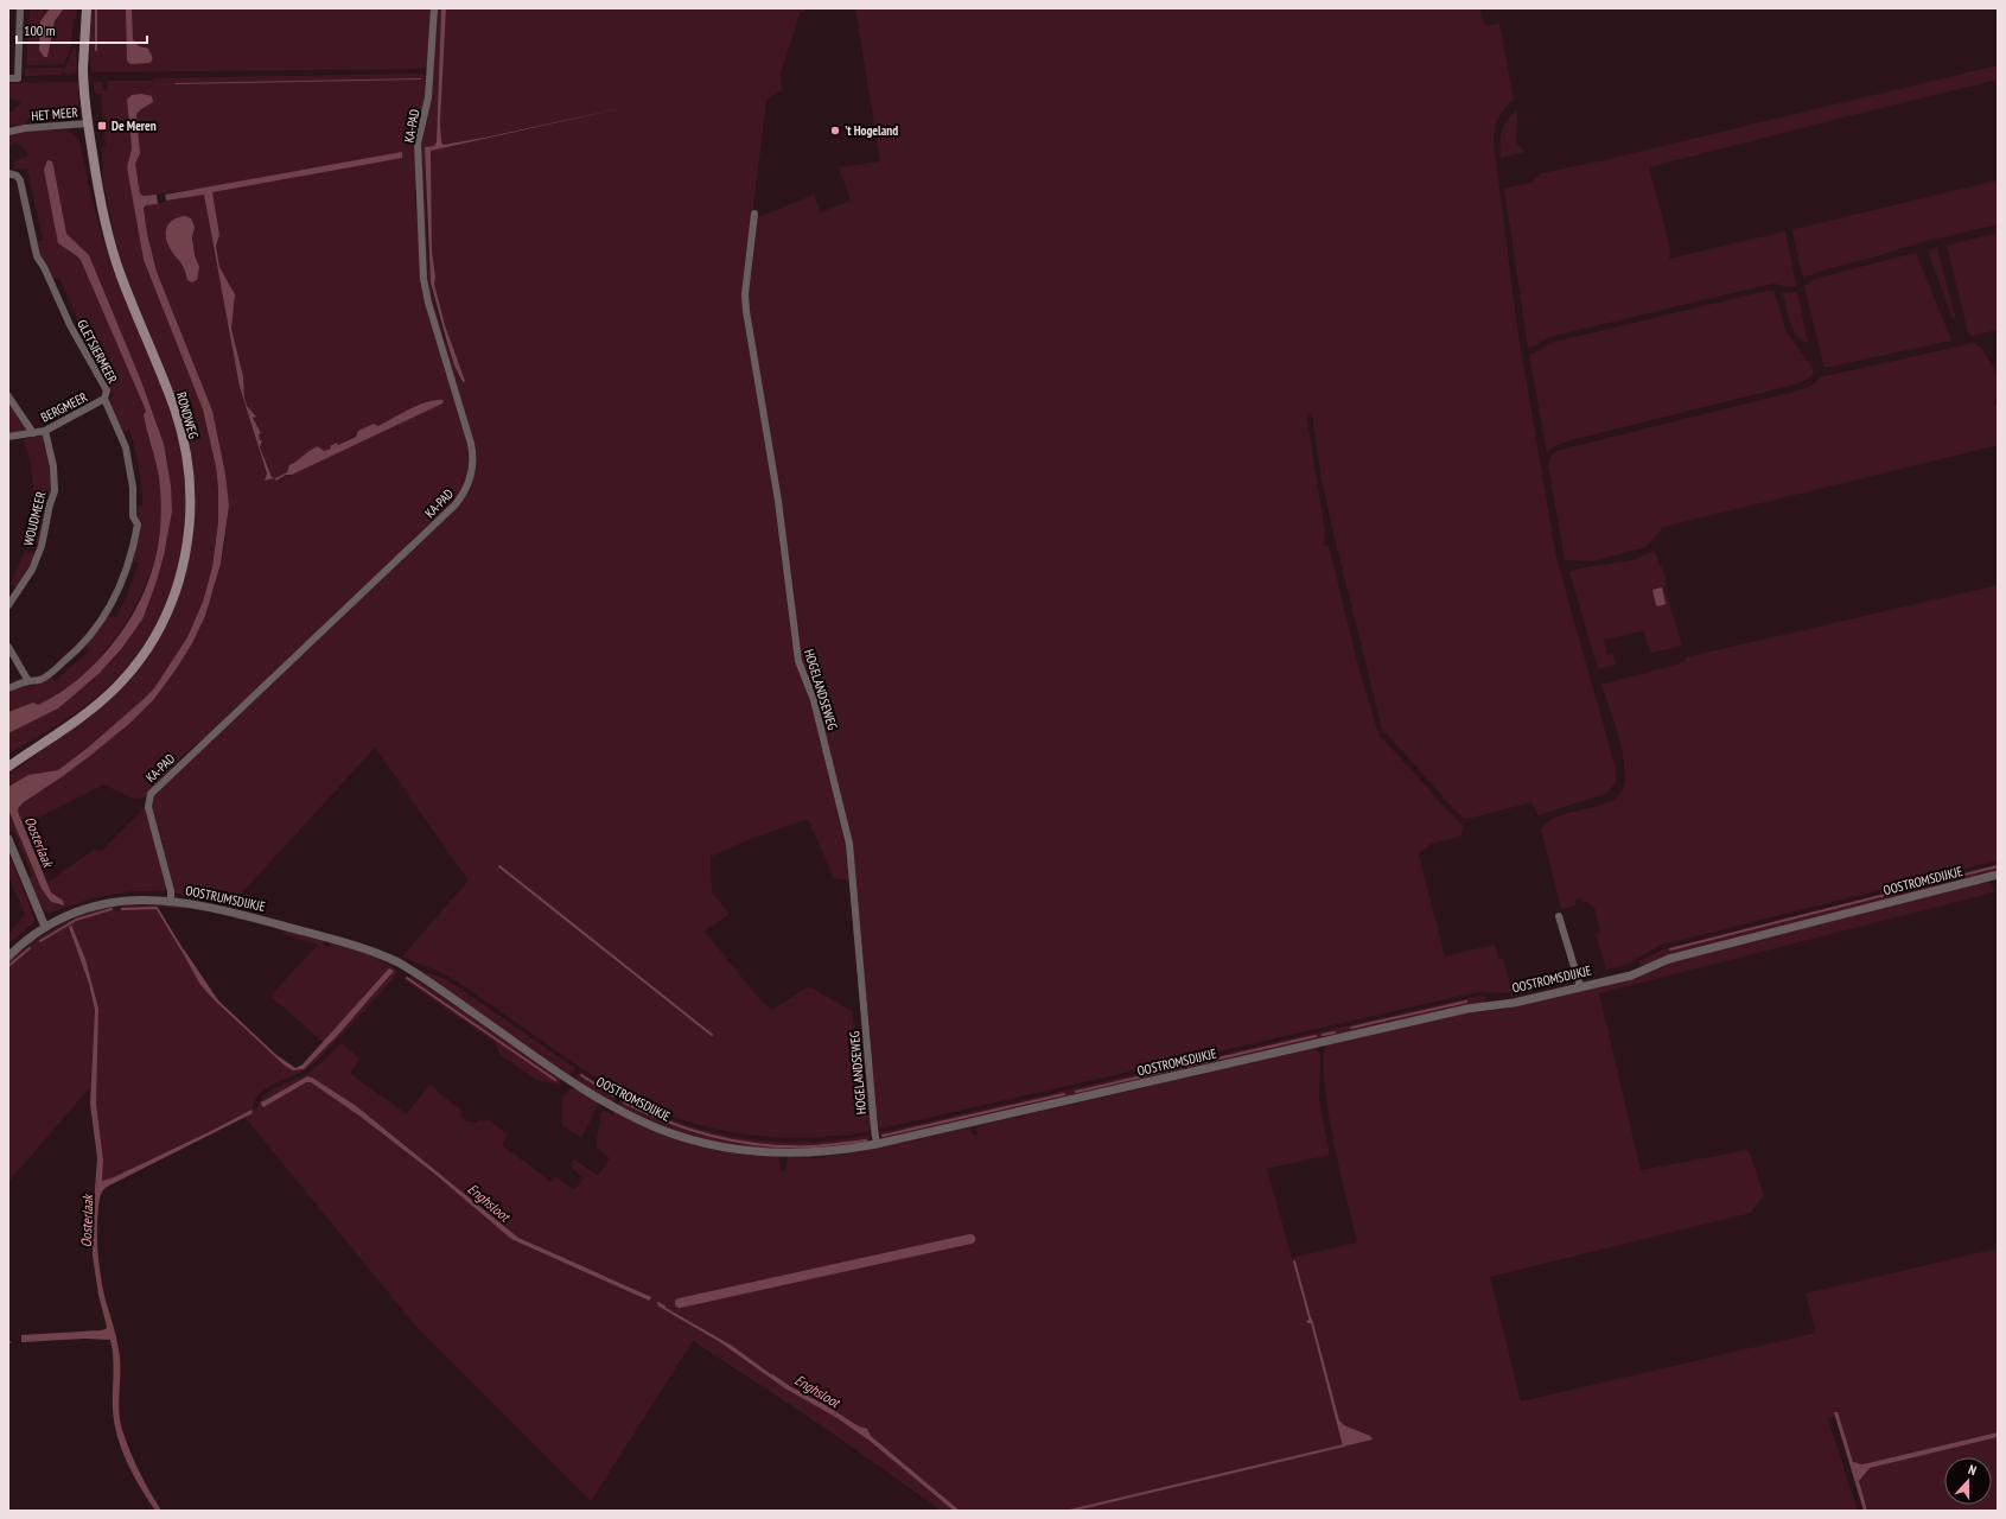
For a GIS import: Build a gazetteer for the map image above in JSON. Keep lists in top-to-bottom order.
{
  "streets": {
    "main road": ["RONDWEG"],
    "street": [
      "HET MEER",
      "KA-PAD",
      "GLETSJERMEER",
      "BERGMEER",
      "WOUDMEER",
      "HOGELANDSEWEG",
      "OOSTROMSDIJKJE",
      "OOSTRUMSDIJKJE"
    ]
  },
  "crossings": [
    ["HET MEER", "RONDWEG"],
    ["KA-PAD", "OOSTRUMSDIJKJE"],
    ["GLETSJERMEER", "BERGMEER"],
    ["BERGMEER", "WOUDMEER"],
    ["HOGELANDSEWEG", "OOSTROMSDIJKJE"],
    ["OOSTROMSDIJKJE", "OOSTRUMSDIJKJE"]
  ],
  "water": ["Oosterlaak", "Enghsloot"],
  "places": {
    "transit": ["De Meren"],
    "other": ["'t Hogeland"]
  },
  "scale_bar": "100 m",
  "north": "top"
}
